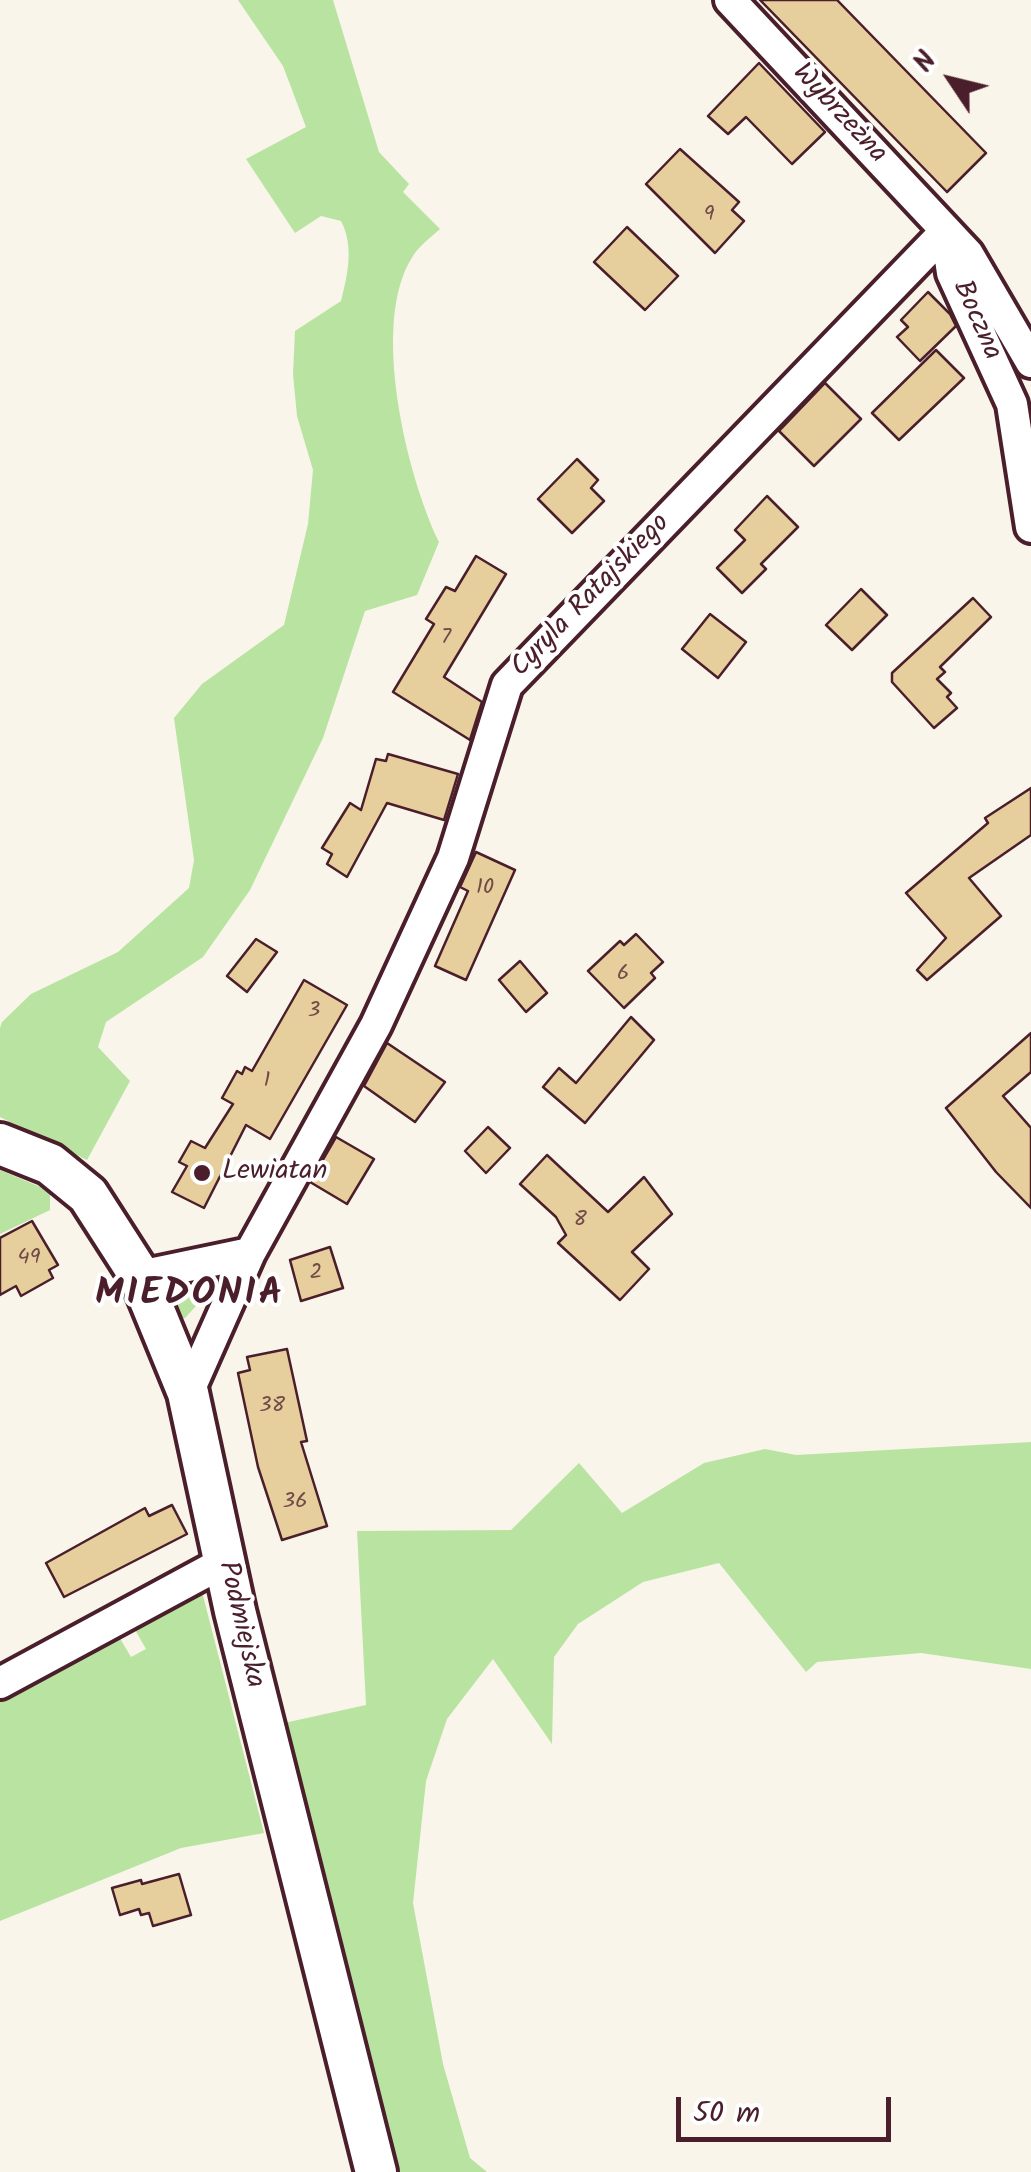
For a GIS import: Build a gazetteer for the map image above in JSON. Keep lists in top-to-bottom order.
{
  "streets": {
    "street": [
      "Wybrzeżna",
      "Boczna",
      "Cyryla Ratajskiego",
      "Podmiejska"
    ]
  },
  "crossings": [
    ["Wybrzeżna", "Boczna"],
    ["Wybrzeżna", "Cyryla Ratajskiego"],
    ["Boczna", "Cyryla Ratajskiego"],
    ["Cyryla Ratajskiego", "Podmiejska"]
  ],
  "districts": ["MIEDONIA"],
  "places": ["Lewiatan"],
  "house_numbers": [
    "9",
    "7",
    "10",
    "6",
    "3",
    "1",
    "8",
    "49",
    "2",
    "38",
    "36"
  ],
  "scale_bar": "50 m",
  "north": "top left"
}
